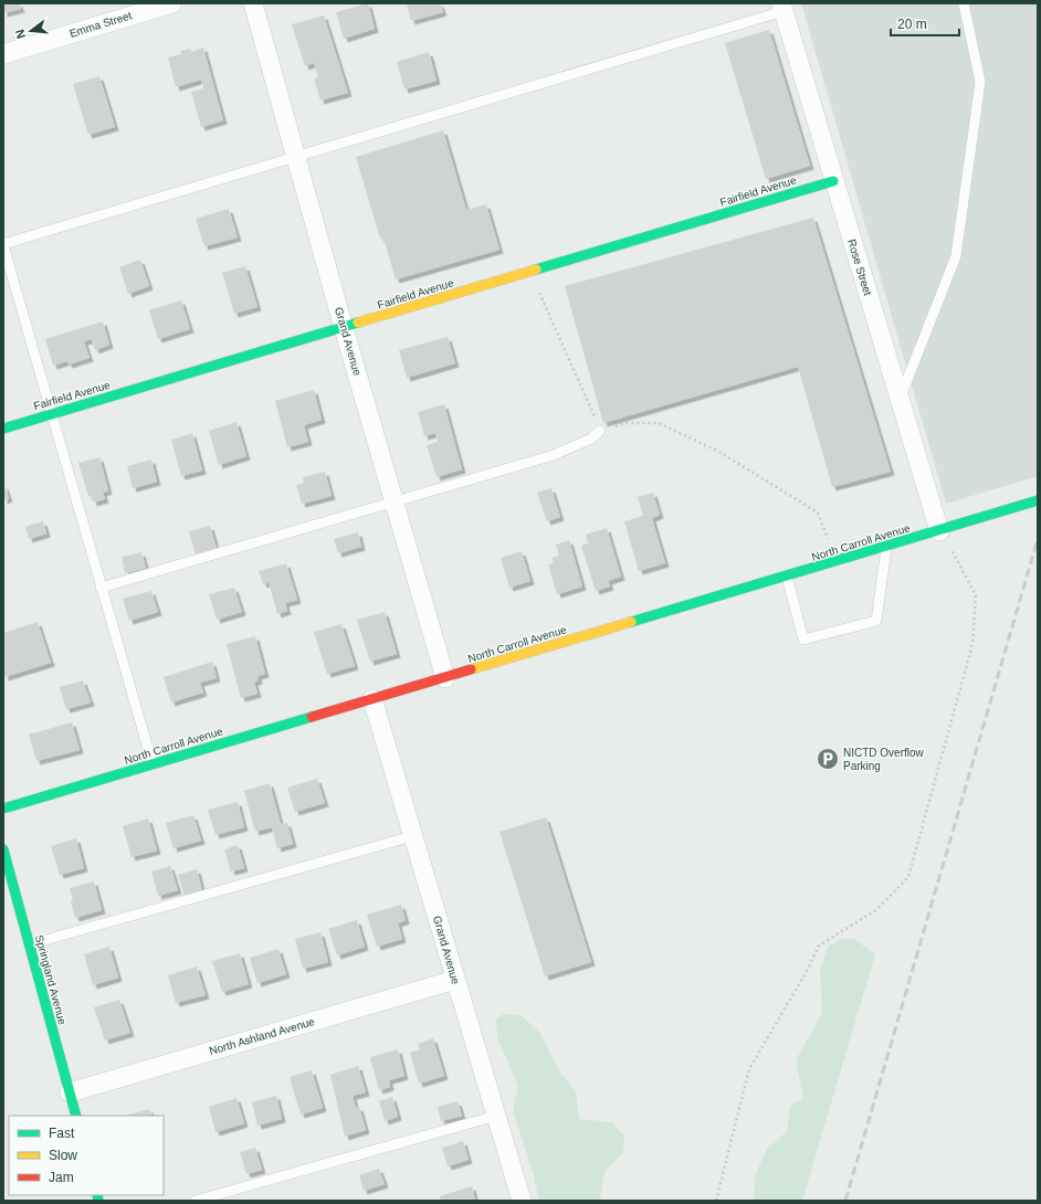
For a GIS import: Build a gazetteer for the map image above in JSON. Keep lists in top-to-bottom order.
{
  "streets": {
    "street": [
      "Emma Street",
      "Fairfield Avenue",
      "Rose Street",
      "Grand Avenue",
      "North Carroll Avenue",
      "Springland Avenue",
      "North Ashland Avenue"
    ]
  },
  "crossings": [
    ["Fairfield Avenue", "Rose Street"],
    ["Fairfield Avenue", "Grand Avenue"],
    ["Rose Street", "North Carroll Avenue"],
    ["Grand Avenue", "North Carroll Avenue"],
    ["Grand Avenue", "North Ashland Avenue"],
    ["Springland Avenue", "North Ashland Avenue"]
  ],
  "places": {
    "parking": ["NICTD Overflow Parking"]
  },
  "legend": ["Fast", "Slow", "Jam"],
  "scale_bar": "20 m",
  "north": "left"
}
